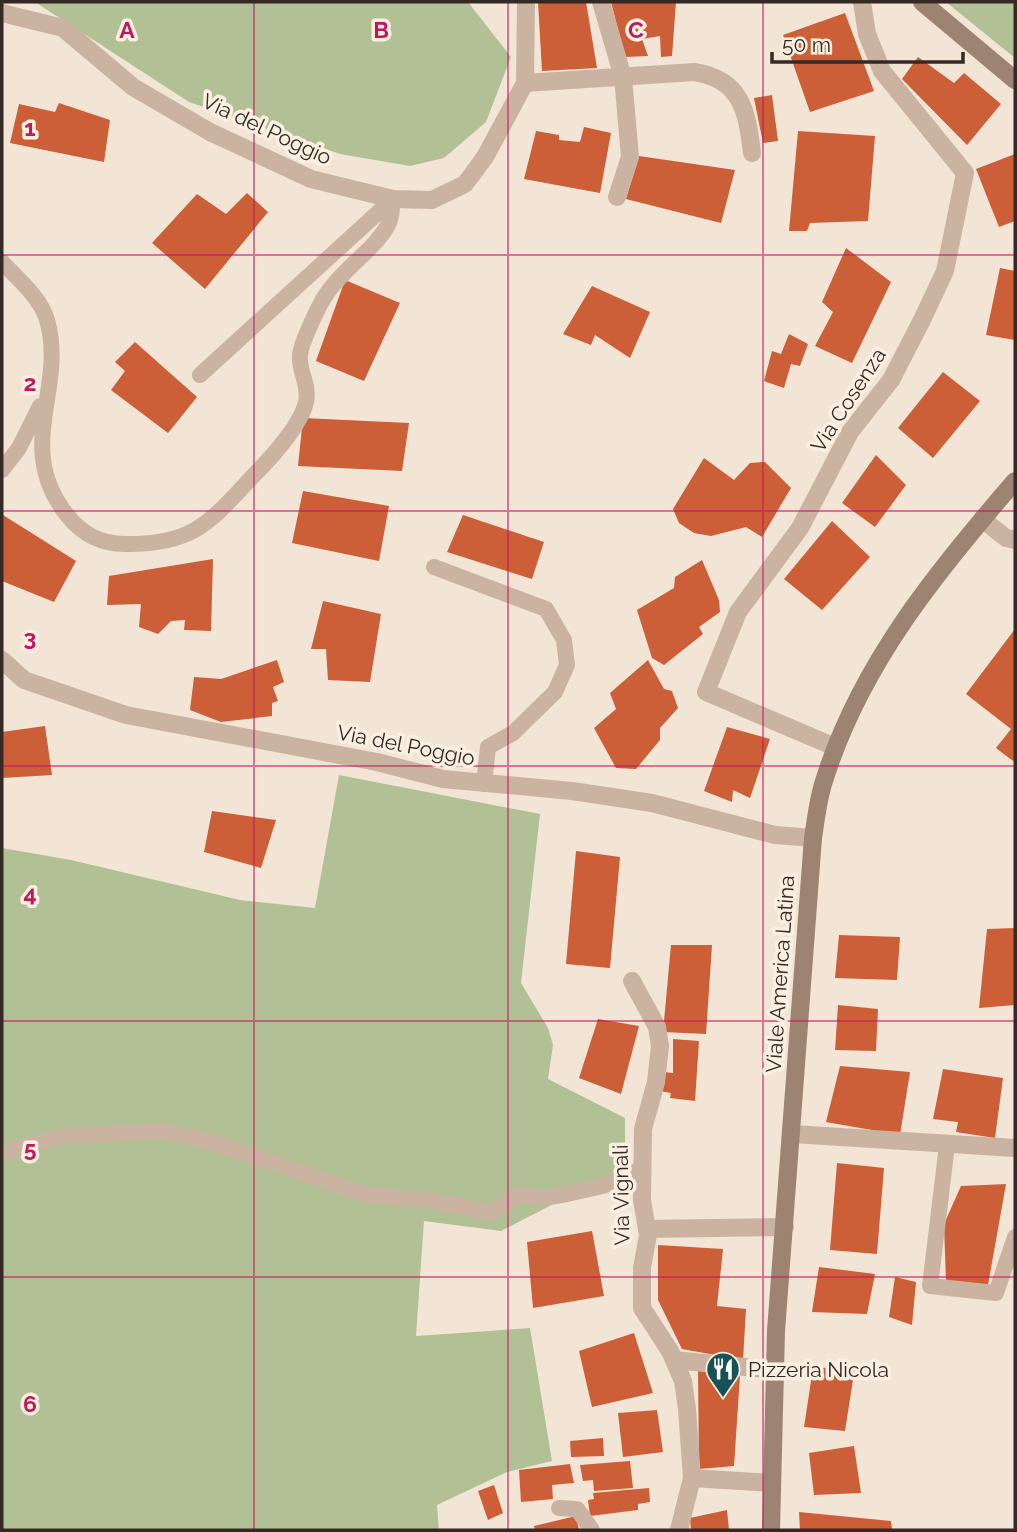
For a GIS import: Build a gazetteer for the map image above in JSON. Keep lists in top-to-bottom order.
{
  "streets": {
    "main road": ["Viale America Latina"],
    "street": ["Via del Poggio", "Via Cosenza", "Via Vignali"]
  },
  "crossings": [
    ["Via del Poggio", "Viale America Latina"],
    ["Via Cosenza", "Viale America Latina"]
  ],
  "places": {
    "restaurant": ["Pizzeria Nicola"]
  },
  "scale_bar": "50 m",
  "grid": {
    "columns": ["A", "B", "C"],
    "rows": [
      "1",
      "2",
      "3",
      "4",
      "5",
      "6"
    ]
  }
}
